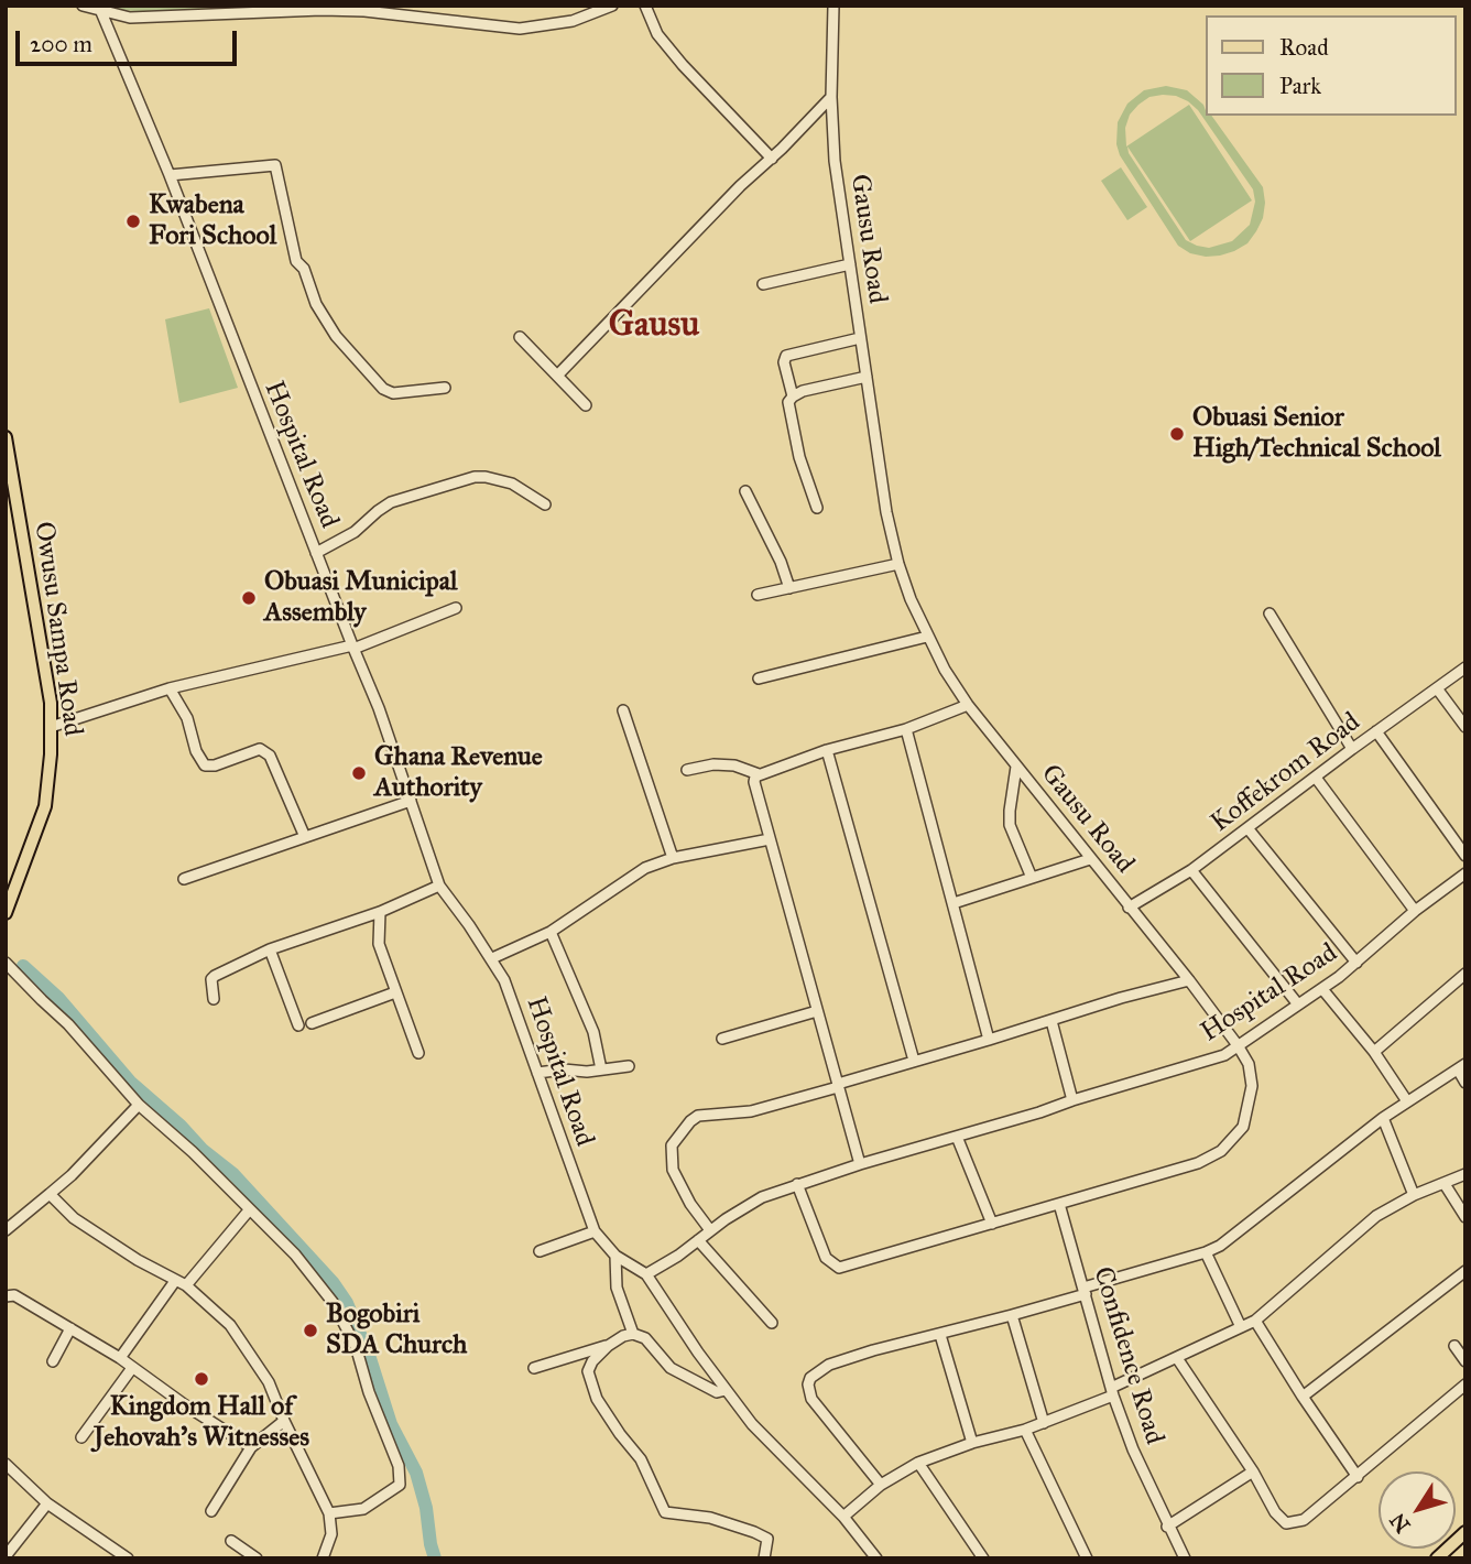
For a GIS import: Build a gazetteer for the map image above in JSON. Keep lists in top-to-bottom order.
{
  "streets": {
    "main road": ["Owusu Sampa Road"],
    "street": [
      "Gausu Road",
      "Hospital Road",
      "Koffekrom Road",
      "Confidence Road"
    ]
  },
  "crossings": [
    ["Gausu Road", "Hospital Road"],
    ["Gausu Road", "Koffekrom Road"],
    ["Gausu Road", "Confidence Road"]
  ],
  "districts": ["Gausu"],
  "places": [
    "Kwabena Fori School",
    "Obuasi Senior High/Technical School",
    "Obuasi Municipal Assembly",
    "Ghana Revenue Authority",
    "Bogobiri SDA Church",
    "Kingdom Hall of Jehovah's Witnesses"
  ],
  "legend": ["Road", "Park"],
  "scale_bar": "200 m",
  "north": "bottom left"
}
